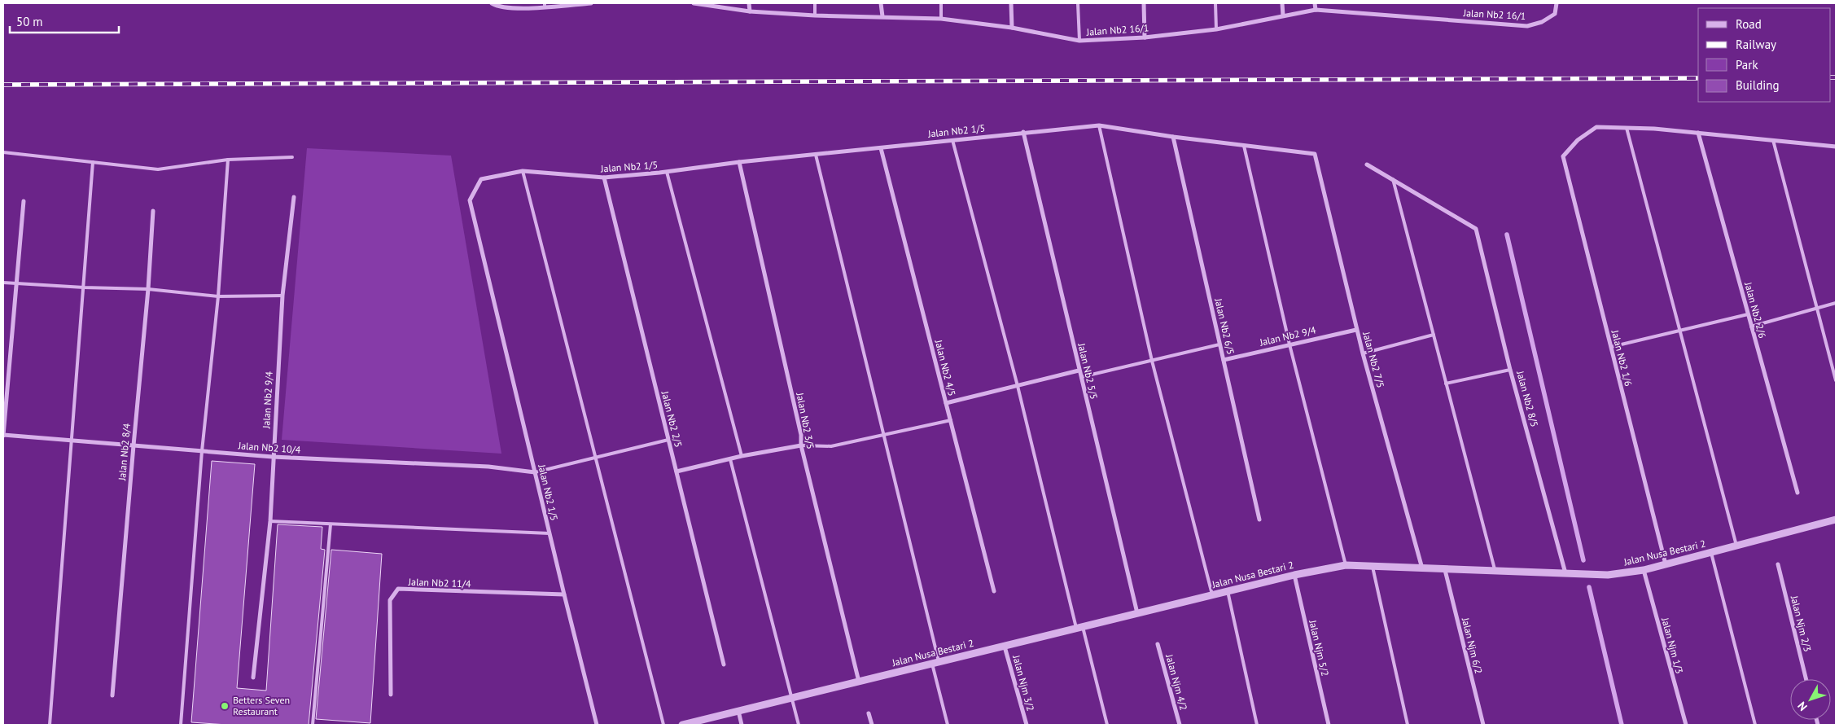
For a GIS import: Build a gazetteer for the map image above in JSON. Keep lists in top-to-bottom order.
{
  "streets": {
    "street": [
      "Jalan Nb2 16/1",
      "Jalan Nb2 1/5",
      "Jalan Nb2 2/6",
      "Jalan Nb2 6/5",
      "Jalan Nb2 9/4",
      "Jalan Nb2 1/6",
      "Jalan Nb2 7/5",
      "Jalan Nb2 4/5",
      "Jalan Nb2 5/5",
      "Jalan Nb2 8/5",
      "Jalan Nb2 2/5",
      "Jalan Nb2 3/5",
      "Jalan Nb2 10/4",
      "Jalan Nb2 8/4",
      "Jalan Nusa Bestari 2",
      "Jalan Nb2 11/4",
      "Jalan Njm 2/3",
      "Jalan Njm 6/2",
      "Jalan Njm 1/3",
      "Jalan Njm 5/2",
      "Jalan Njm 4/2",
      "Jalan Njm 3/2"
    ]
  },
  "crossings": [
    ["Jalan Nb2 1/5", "Jalan Nb2 6/5"],
    ["Jalan Nb2 1/5", "Jalan Nb2 7/5"],
    ["Jalan Nb2 1/5", "Jalan Nb2 4/5"],
    ["Jalan Nb2 1/5", "Jalan Nb2 5/5"],
    ["Jalan Nb2 1/5", "Jalan Nb2 2/5"],
    ["Jalan Nb2 1/5", "Jalan Nb2 3/5"],
    ["Jalan Nb2 1/5", "Jalan Nb2 10/4"],
    ["Jalan Nb2 1/5", "Jalan Nb2 11/4"],
    ["Jalan Nb2 6/5", "Jalan Nb2 9/4"],
    ["Jalan Nb2 9/4", "Jalan Nb2 7/5"],
    ["Jalan Nb2 9/4", "Jalan Nb2 10/4"],
    ["Jalan Nb2 1/6", "Jalan Nusa Bestari 2"],
    ["Jalan Nb2 7/5", "Jalan Nusa Bestari 2"],
    ["Jalan Nb2 5/5", "Jalan Nusa Bestari 2"],
    ["Jalan Nb2 8/5", "Jalan Nusa Bestari 2"],
    ["Jalan Nb2 3/5", "Jalan Nusa Bestari 2"],
    ["Jalan Nb2 10/4", "Jalan Nb2 8/4"],
    ["Jalan Nusa Bestari 2", "Jalan Njm 6/2"],
    ["Jalan Nusa Bestari 2", "Jalan Njm 1/3"],
    ["Jalan Nusa Bestari 2", "Jalan Njm 5/2"],
    ["Jalan Nusa Bestari 2", "Jalan Njm 3/2"]
  ],
  "places": ["Betters Seven Restaurant"],
  "legend": [
    "Road",
    "Railway",
    "Park",
    "Building"
  ],
  "scale_bar": "50 m",
  "north": "bottom left"
}
